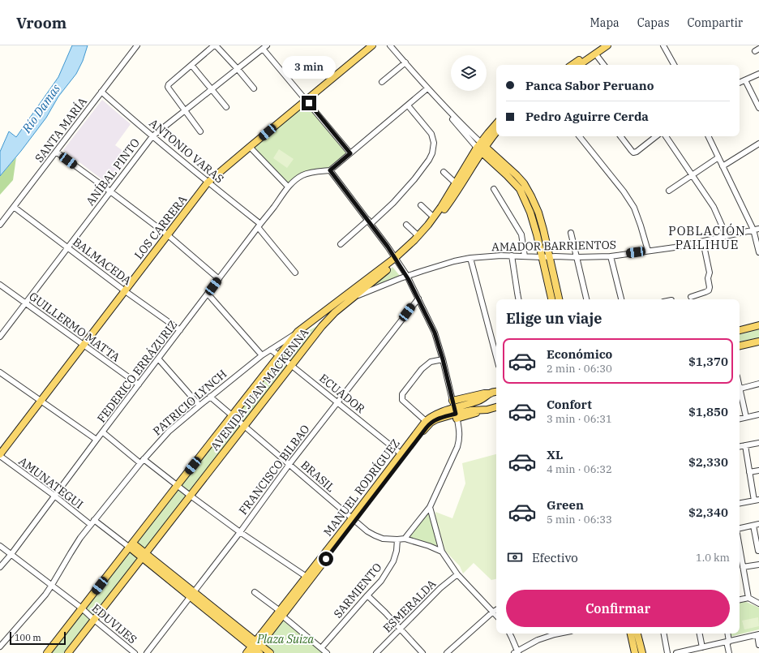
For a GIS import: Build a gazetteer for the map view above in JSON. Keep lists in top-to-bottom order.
{
  "streets": {
    "main road": [
      "LOS CARRERA",
      "AVENIDA JUAN MACKENNA",
      "PATRICIO LYNCH",
      "MANUEL RODRÍGUEZ"
    ],
    "street": [
      "SANTA MARÍA",
      "ANTONIO VARAS",
      "ANÍBAL PINTO",
      "AMADOR BARRIENTOS",
      "BALMACEDA",
      "GUILLERMO MATTA",
      "FEDERICO ERRÁZURIZ",
      "ECUADOR",
      "FRANCISCO BILBAO",
      "BRASIL",
      "AMUNATEGUI",
      "SARMIENTO",
      "ESMERALDA",
      "EDUVIJES"
    ]
  },
  "crossings": [
    ["SANTA MARÍA", "ANTONIO VARAS"],
    ["SANTA MARÍA", "BALMACEDA"],
    ["ANTONIO VARAS", "ANÍBAL PINTO"],
    ["ANTONIO VARAS", "LOS CARRERA"],
    ["ANTONIO VARAS", "FEDERICO ERRÁZURIZ"],
    ["ANÍBAL PINTO", "BALMACEDA"],
    ["ANÍBAL PINTO", "GUILLERMO MATTA"],
    ["LOS CARRERA", "BALMACEDA"],
    ["LOS CARRERA", "GUILLERMO MATTA"],
    ["LOS CARRERA", "AMUNATEGUI"],
    ["AMADOR BARRIENTOS", "AVENIDA JUAN MACKENNA"],
    ["BALMACEDA", "FEDERICO ERRÁZURIZ"],
    ["GUILLERMO MATTA", "FEDERICO ERRÁZURIZ"],
    ["FEDERICO ERRÁZURIZ", "AMUNATEGUI"],
    ["FEDERICO ERRÁZURIZ", "EDUVIJES"],
    ["AVENIDA JUAN MACKENNA", "ECUADOR"],
    ["AVENIDA JUAN MACKENNA", "PATRICIO LYNCH"],
    ["AVENIDA JUAN MACKENNA", "BRASIL"],
    ["AVENIDA JUAN MACKENNA", "AMUNATEGUI"],
    ["AVENIDA JUAN MACKENNA", "EDUVIJES"],
    ["ECUADOR", "PATRICIO LYNCH"],
    ["ECUADOR", "FRANCISCO BILBAO"],
    ["ECUADOR", "MANUEL RODRÍGUEZ"],
    ["PATRICIO LYNCH", "BRASIL"],
    ["PATRICIO LYNCH", "AMUNATEGUI"],
    ["PATRICIO LYNCH", "EDUVIJES"],
    ["FRANCISCO BILBAO", "BRASIL"],
    ["BRASIL", "MANUEL RODRÍGUEZ"],
    ["BRASIL", "SARMIENTO"]
  ],
  "districts": ["POBLACIÓN PAILIHUE"],
  "water": ["Río Damas"],
  "parks": ["Plaza Suiza"],
  "scale_bar": "100 m",
  "page": {
    "header": "Vroom",
    "nav": ["Mapa", "Capas", "Compartir"],
    "bubble": "3 min",
    "banner": ["Panca Sabor Peruano", "Pedro Aguirre Cerda"],
    "heading": "Elige un viaje",
    "list": [
      {
        "name": "Económico",
        "note": "2 min · 06:30",
        "value": "$1,370"
      },
      {
        "name": "Confort",
        "note": "3 min · 06:31",
        "value": "$1,850"
      },
      {
        "name": "XL",
        "note": "4 min · 06:32",
        "value": "$2,330"
      },
      {
        "name": "Green",
        "note": "5 min · 06:33",
        "value": "$2,340"
      }
    ],
    "pay": ["Efectivo", "1.0 km"],
    "buttons": "Confirmar",
    "scale": "100 m"
  }
}
